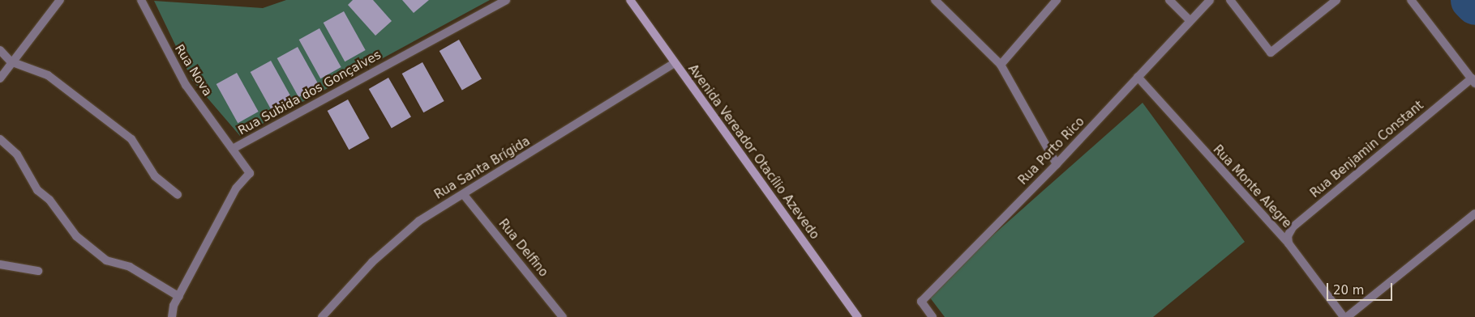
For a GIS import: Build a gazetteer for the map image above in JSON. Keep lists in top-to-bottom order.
{
  "streets": {
    "main road": ["Avenida Vereador Otacílio Azevedo"],
    "street": [
      "Rua Nova",
      "Rua Subida dos Gonçalves",
      "Rua Benjamin Constant",
      "Rua Porto Rico",
      "Rua Santa Brígida",
      "Rua Monte Alegre",
      "Rua Delfino"
    ]
  },
  "crossings": [
    ["Rua Nova", "Rua Subida dos Gonçalves"],
    ["Rua Benjamin Constant", "Rua Monte Alegre"],
    ["Rua Porto Rico", "Rua Monte Alegre"],
    ["Avenida Vereador Otacílio Azevedo", "Rua Santa Brígida"],
    ["Rua Santa Brígida", "Rua Delfino"]
  ],
  "scale_bar": "20 m"
}
